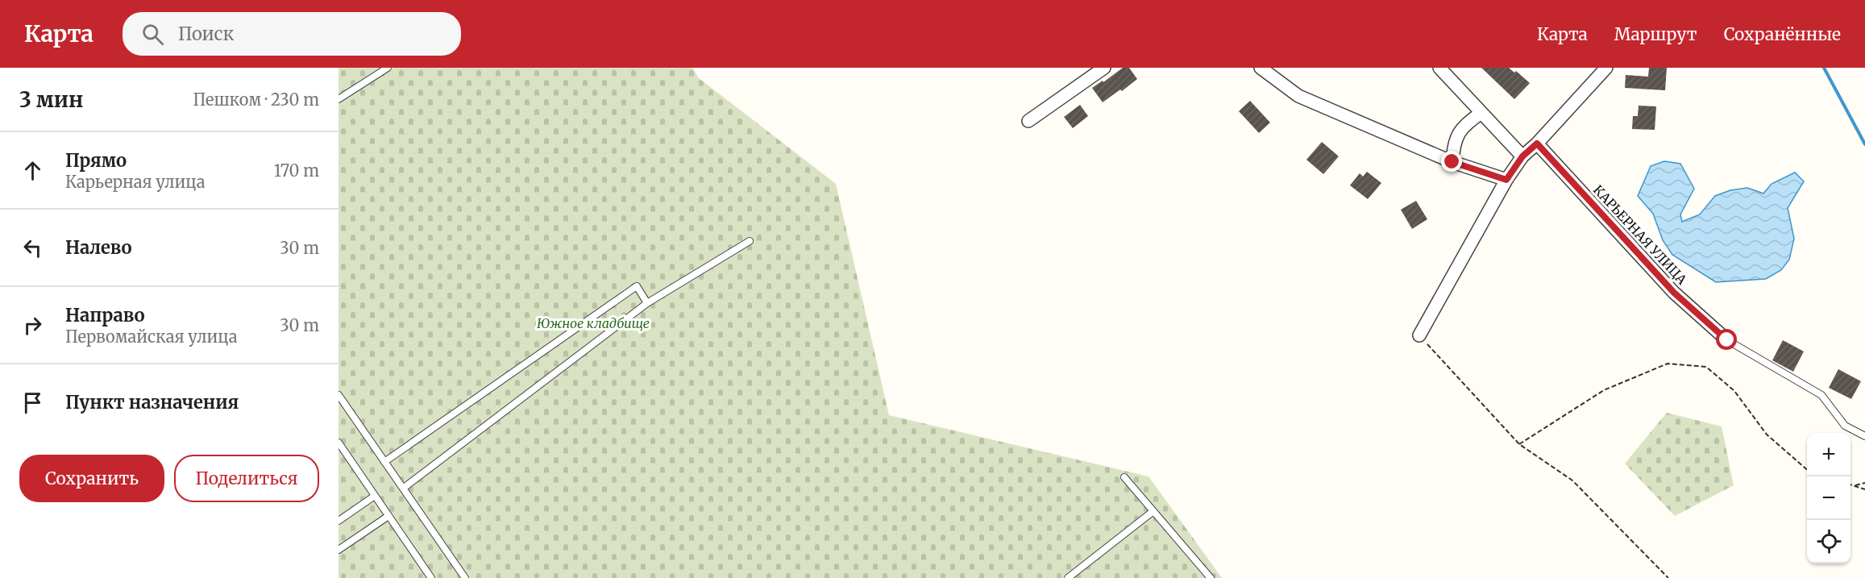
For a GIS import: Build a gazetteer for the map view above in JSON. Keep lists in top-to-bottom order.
{
  "streets": {
    "street": ["КАРЬЕРНАЯ УЛИЦА"]
  },
  "parks": ["Южное кладбище"],
  "page": {
    "header": "Карта",
    "search": "Поиск",
    "nav": ["Карта", "Маршрут", "Сохранённые"],
    "heading": ["3 мин", "Пешком · 230 m"],
    "list": [
      ["Прямо", "Карьерная улица", "170 m"],
      ["Налево", "30 m"],
      ["Направо", "Первомайская улица", "30 m"],
      "Пункт назначения"
    ],
    "map_buttons": ["+", "−"],
    "buttons": ["Сохранить", "Поделиться"]
  }
}
